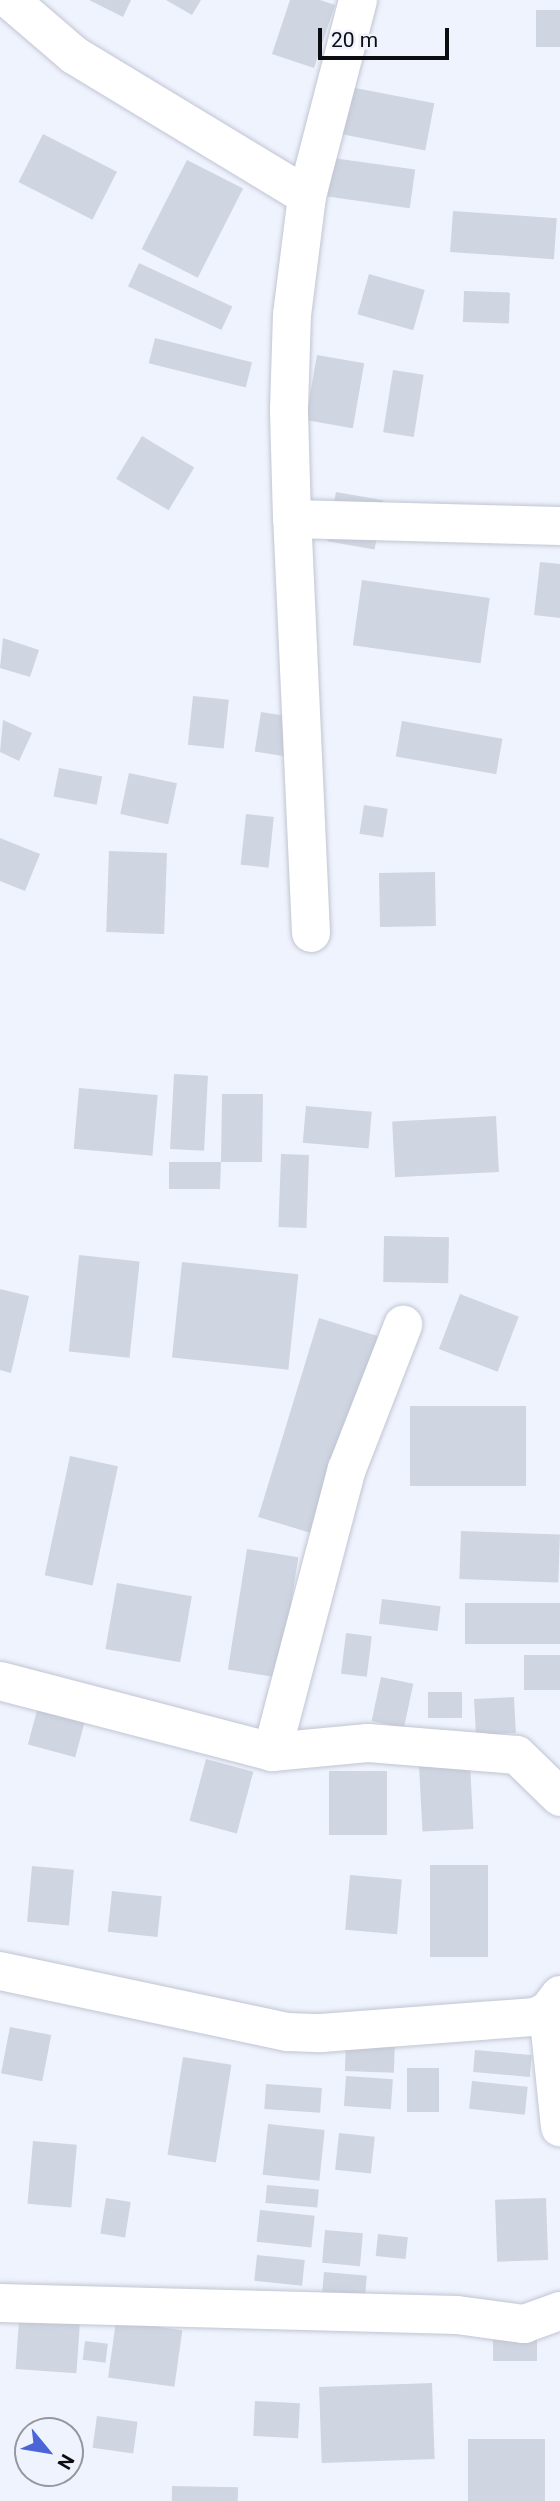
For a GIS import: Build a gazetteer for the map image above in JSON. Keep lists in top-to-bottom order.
{
  "scale_bar": "20 m",
  "north": "bottom right"
}
